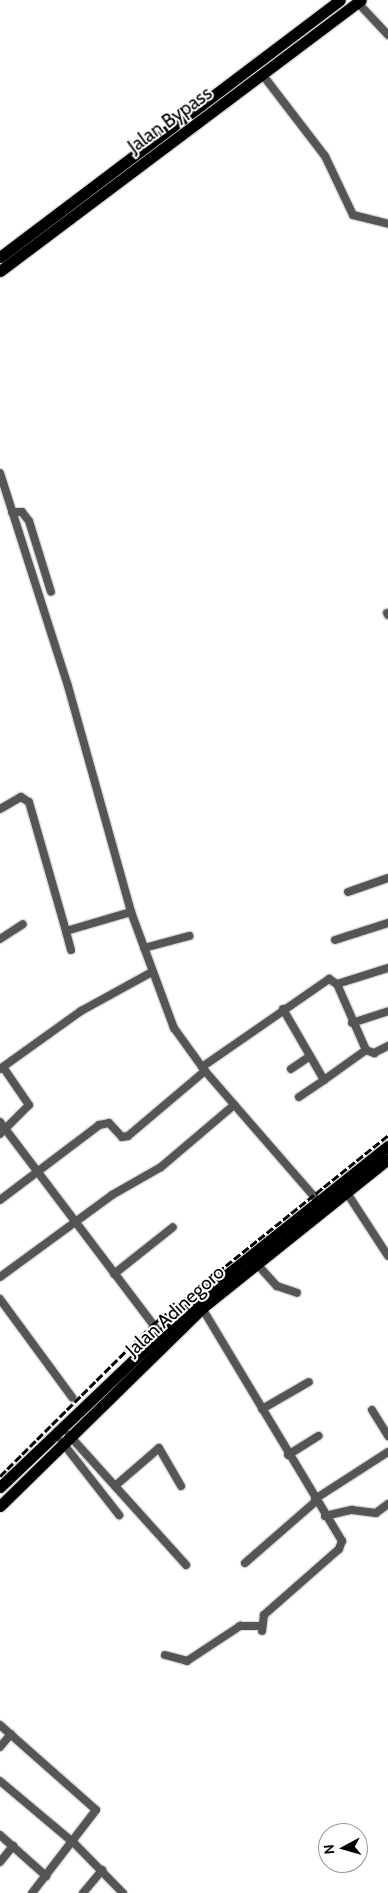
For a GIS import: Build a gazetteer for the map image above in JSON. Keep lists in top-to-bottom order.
{
  "streets": {
    "highway": ["Jalan Bypass", "Jalan Adinegoro"]
  },
  "north": "left"
}
